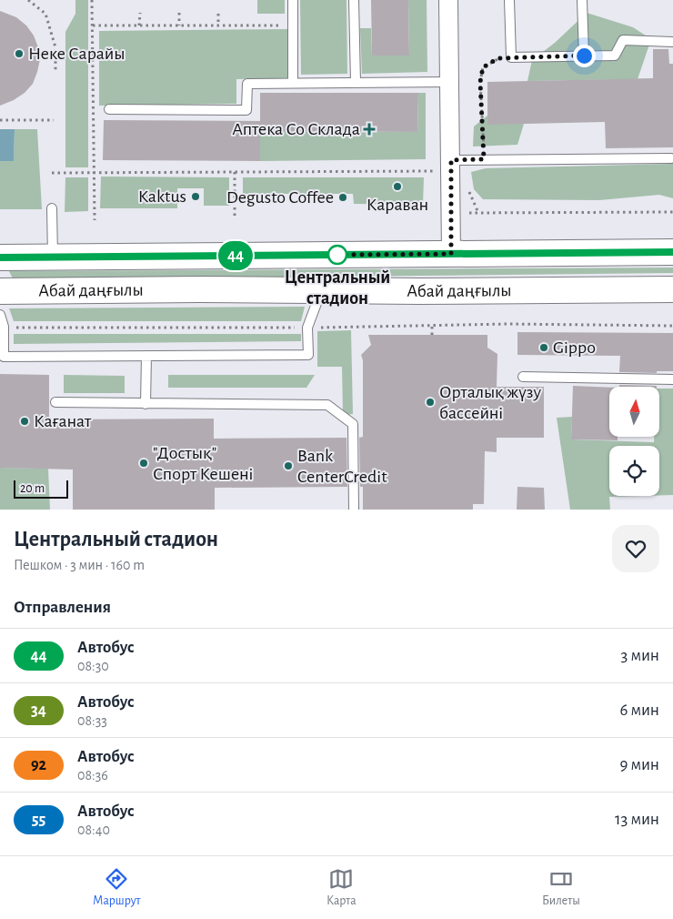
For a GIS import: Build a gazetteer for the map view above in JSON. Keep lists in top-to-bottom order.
{
  "streets": {
    "main road": ["Абай даңғылы"]
  },
  "places": {
    "other": [
      "Неке Сарайы",
      "Караван",
      "Kaktus",
      "Degusto Coffee",
      "Центральный стадион",
      "Gippo",
      "Орталық жүзу бассейні",
      "Кағанат",
      "\"Достық\" Спорт Кешені",
      "Bank CenterCredit"
    ],
    "health": ["Аптека Со Склада"]
  },
  "lines": ["bus line 44"],
  "scale_bar": "20 m",
  "north": "top",
  "page": {
    "on_map": "44",
    "scale": "20 m",
    "heading": [
      ["Центральный стадион", "Пешком · 3 мин · 160 m"],
      "Отправления"
    ],
    "list": [
      {
        "mark": "44",
        "name": "Автобус",
        "note": "08:30",
        "value": "3 мин"
      },
      {
        "mark": "34",
        "name": "Автобус",
        "note": "08:33",
        "value": "6 мин"
      },
      {
        "mark": "92",
        "name": "Автобус",
        "note": "08:36",
        "value": "9 мин"
      },
      {
        "mark": "55",
        "name": "Автобус",
        "note": "08:40",
        "value": "13 мин"
      }
    ],
    "tabs": ["Маршрут", "Карта", "Билеты"]
  }
}
